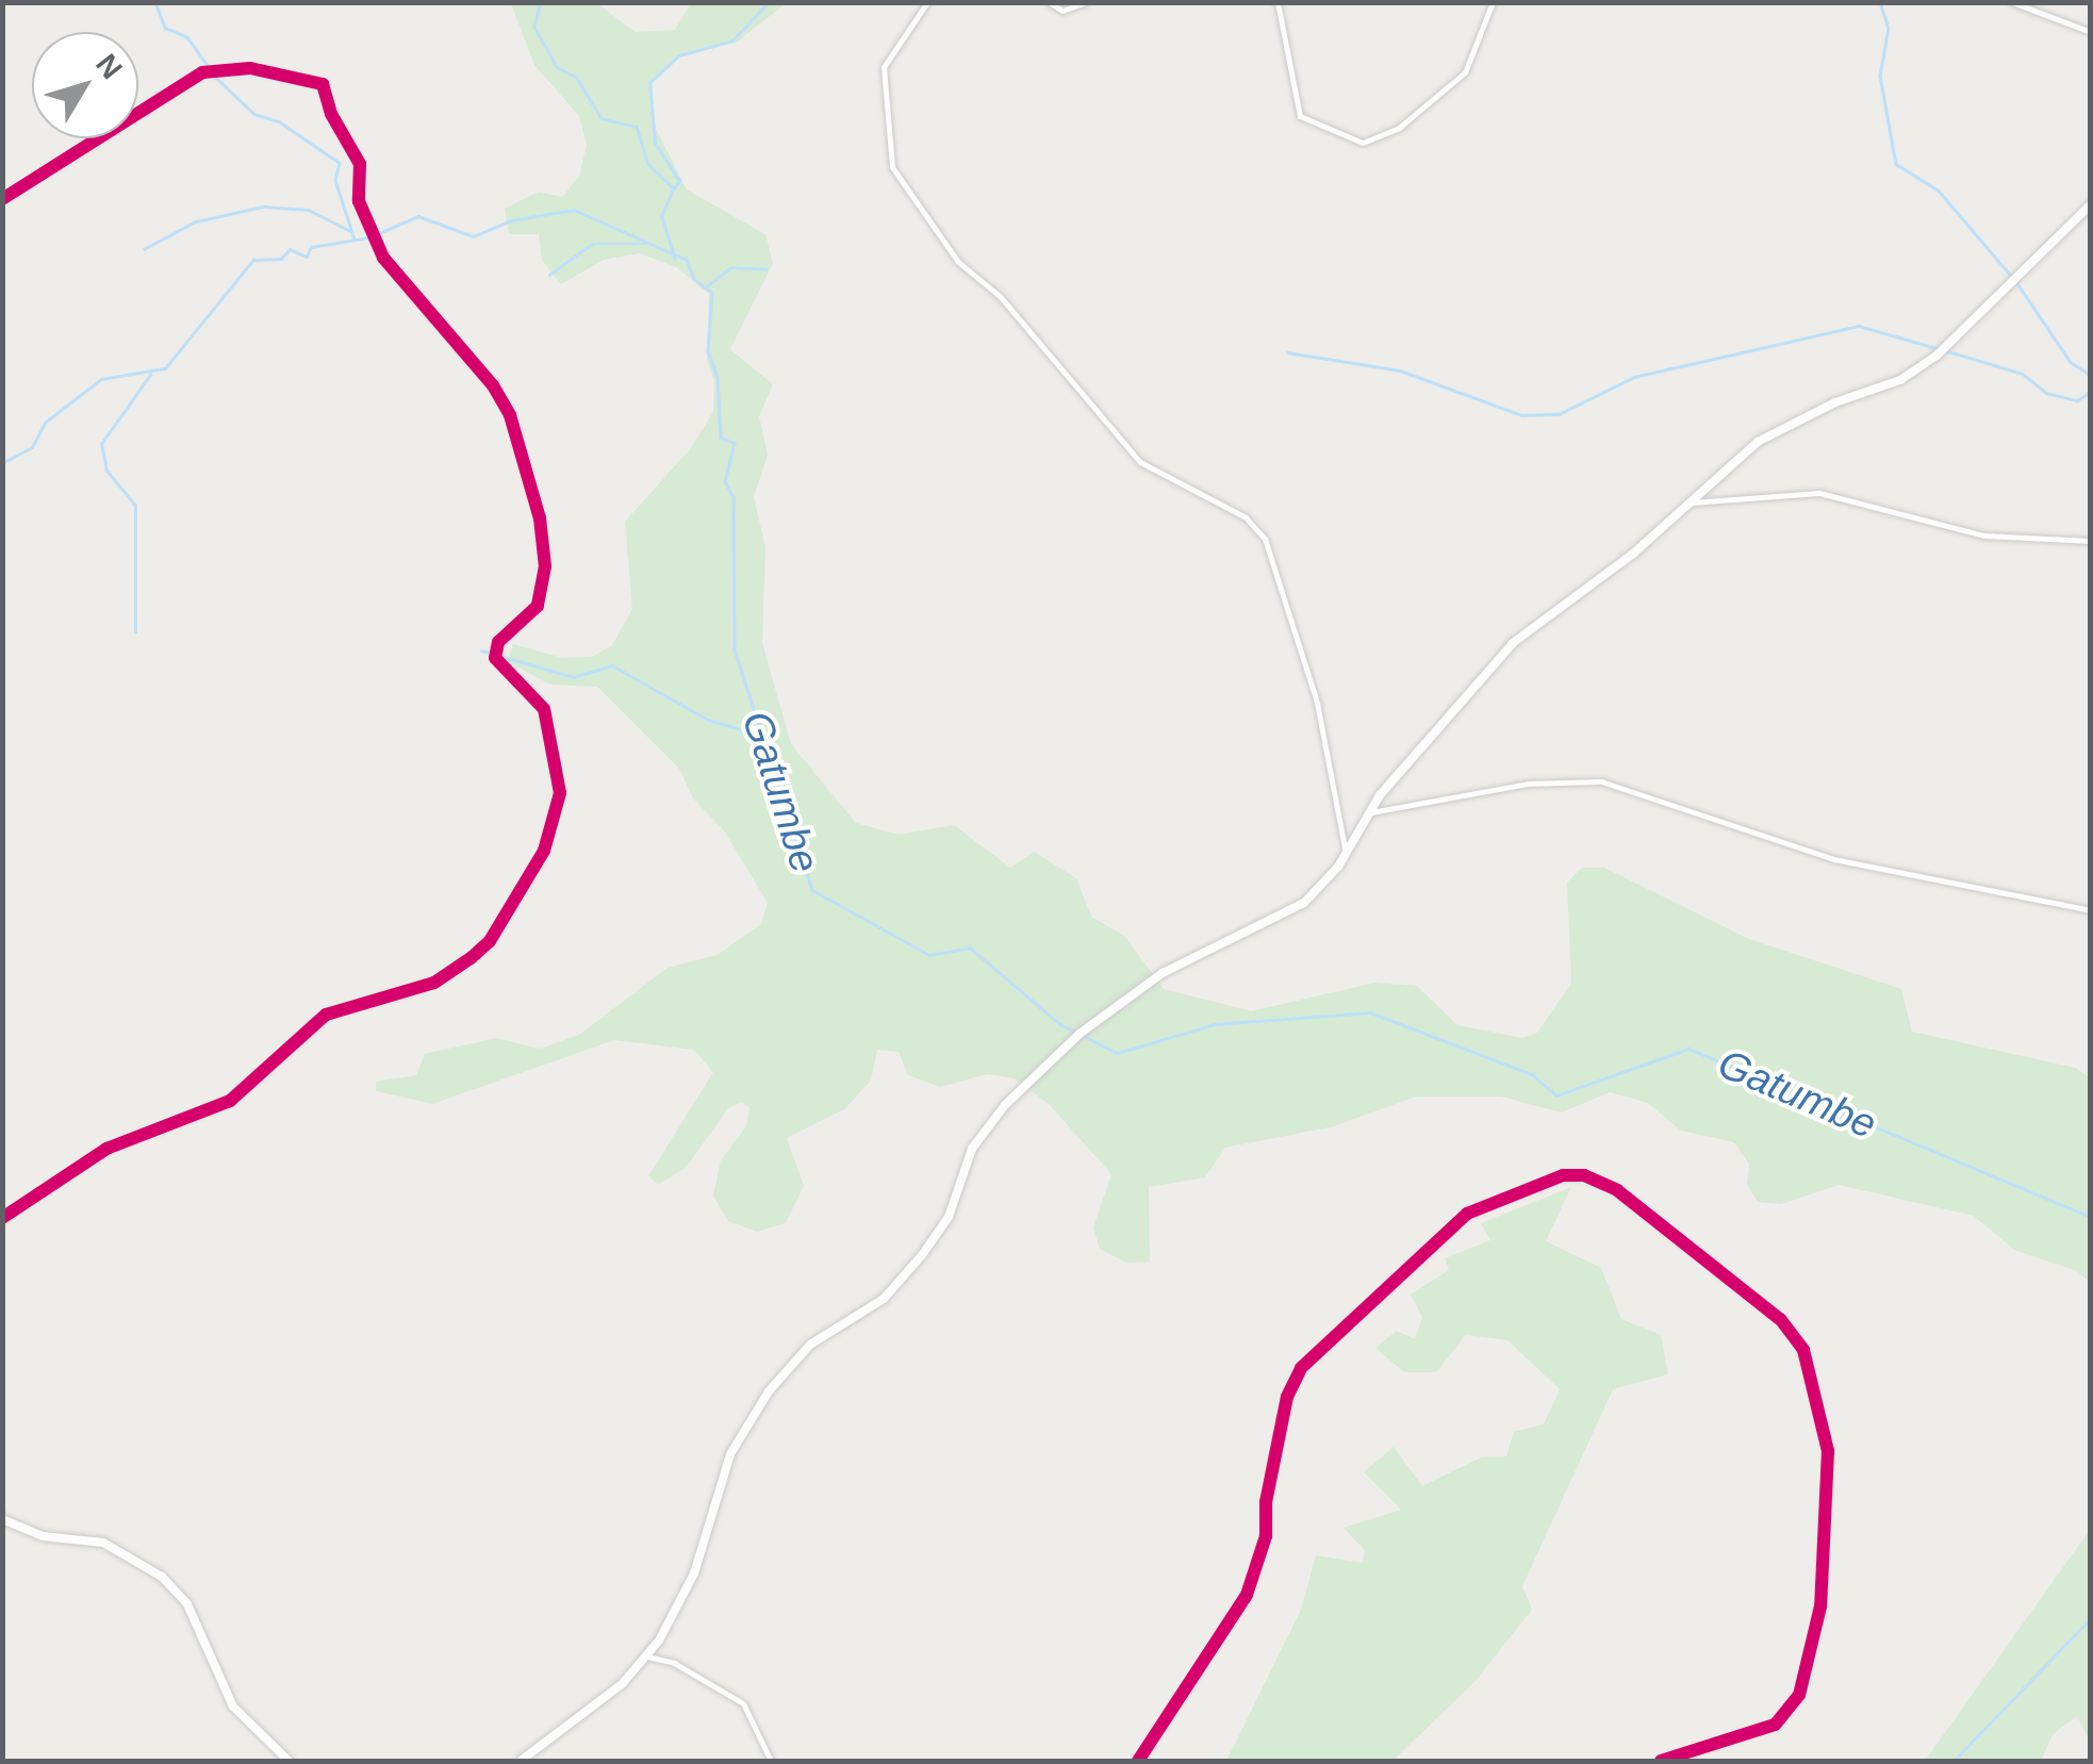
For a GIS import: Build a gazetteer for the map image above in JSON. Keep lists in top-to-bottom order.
{
  "water": ["Gatumbe"],
  "north": "top right"
}
